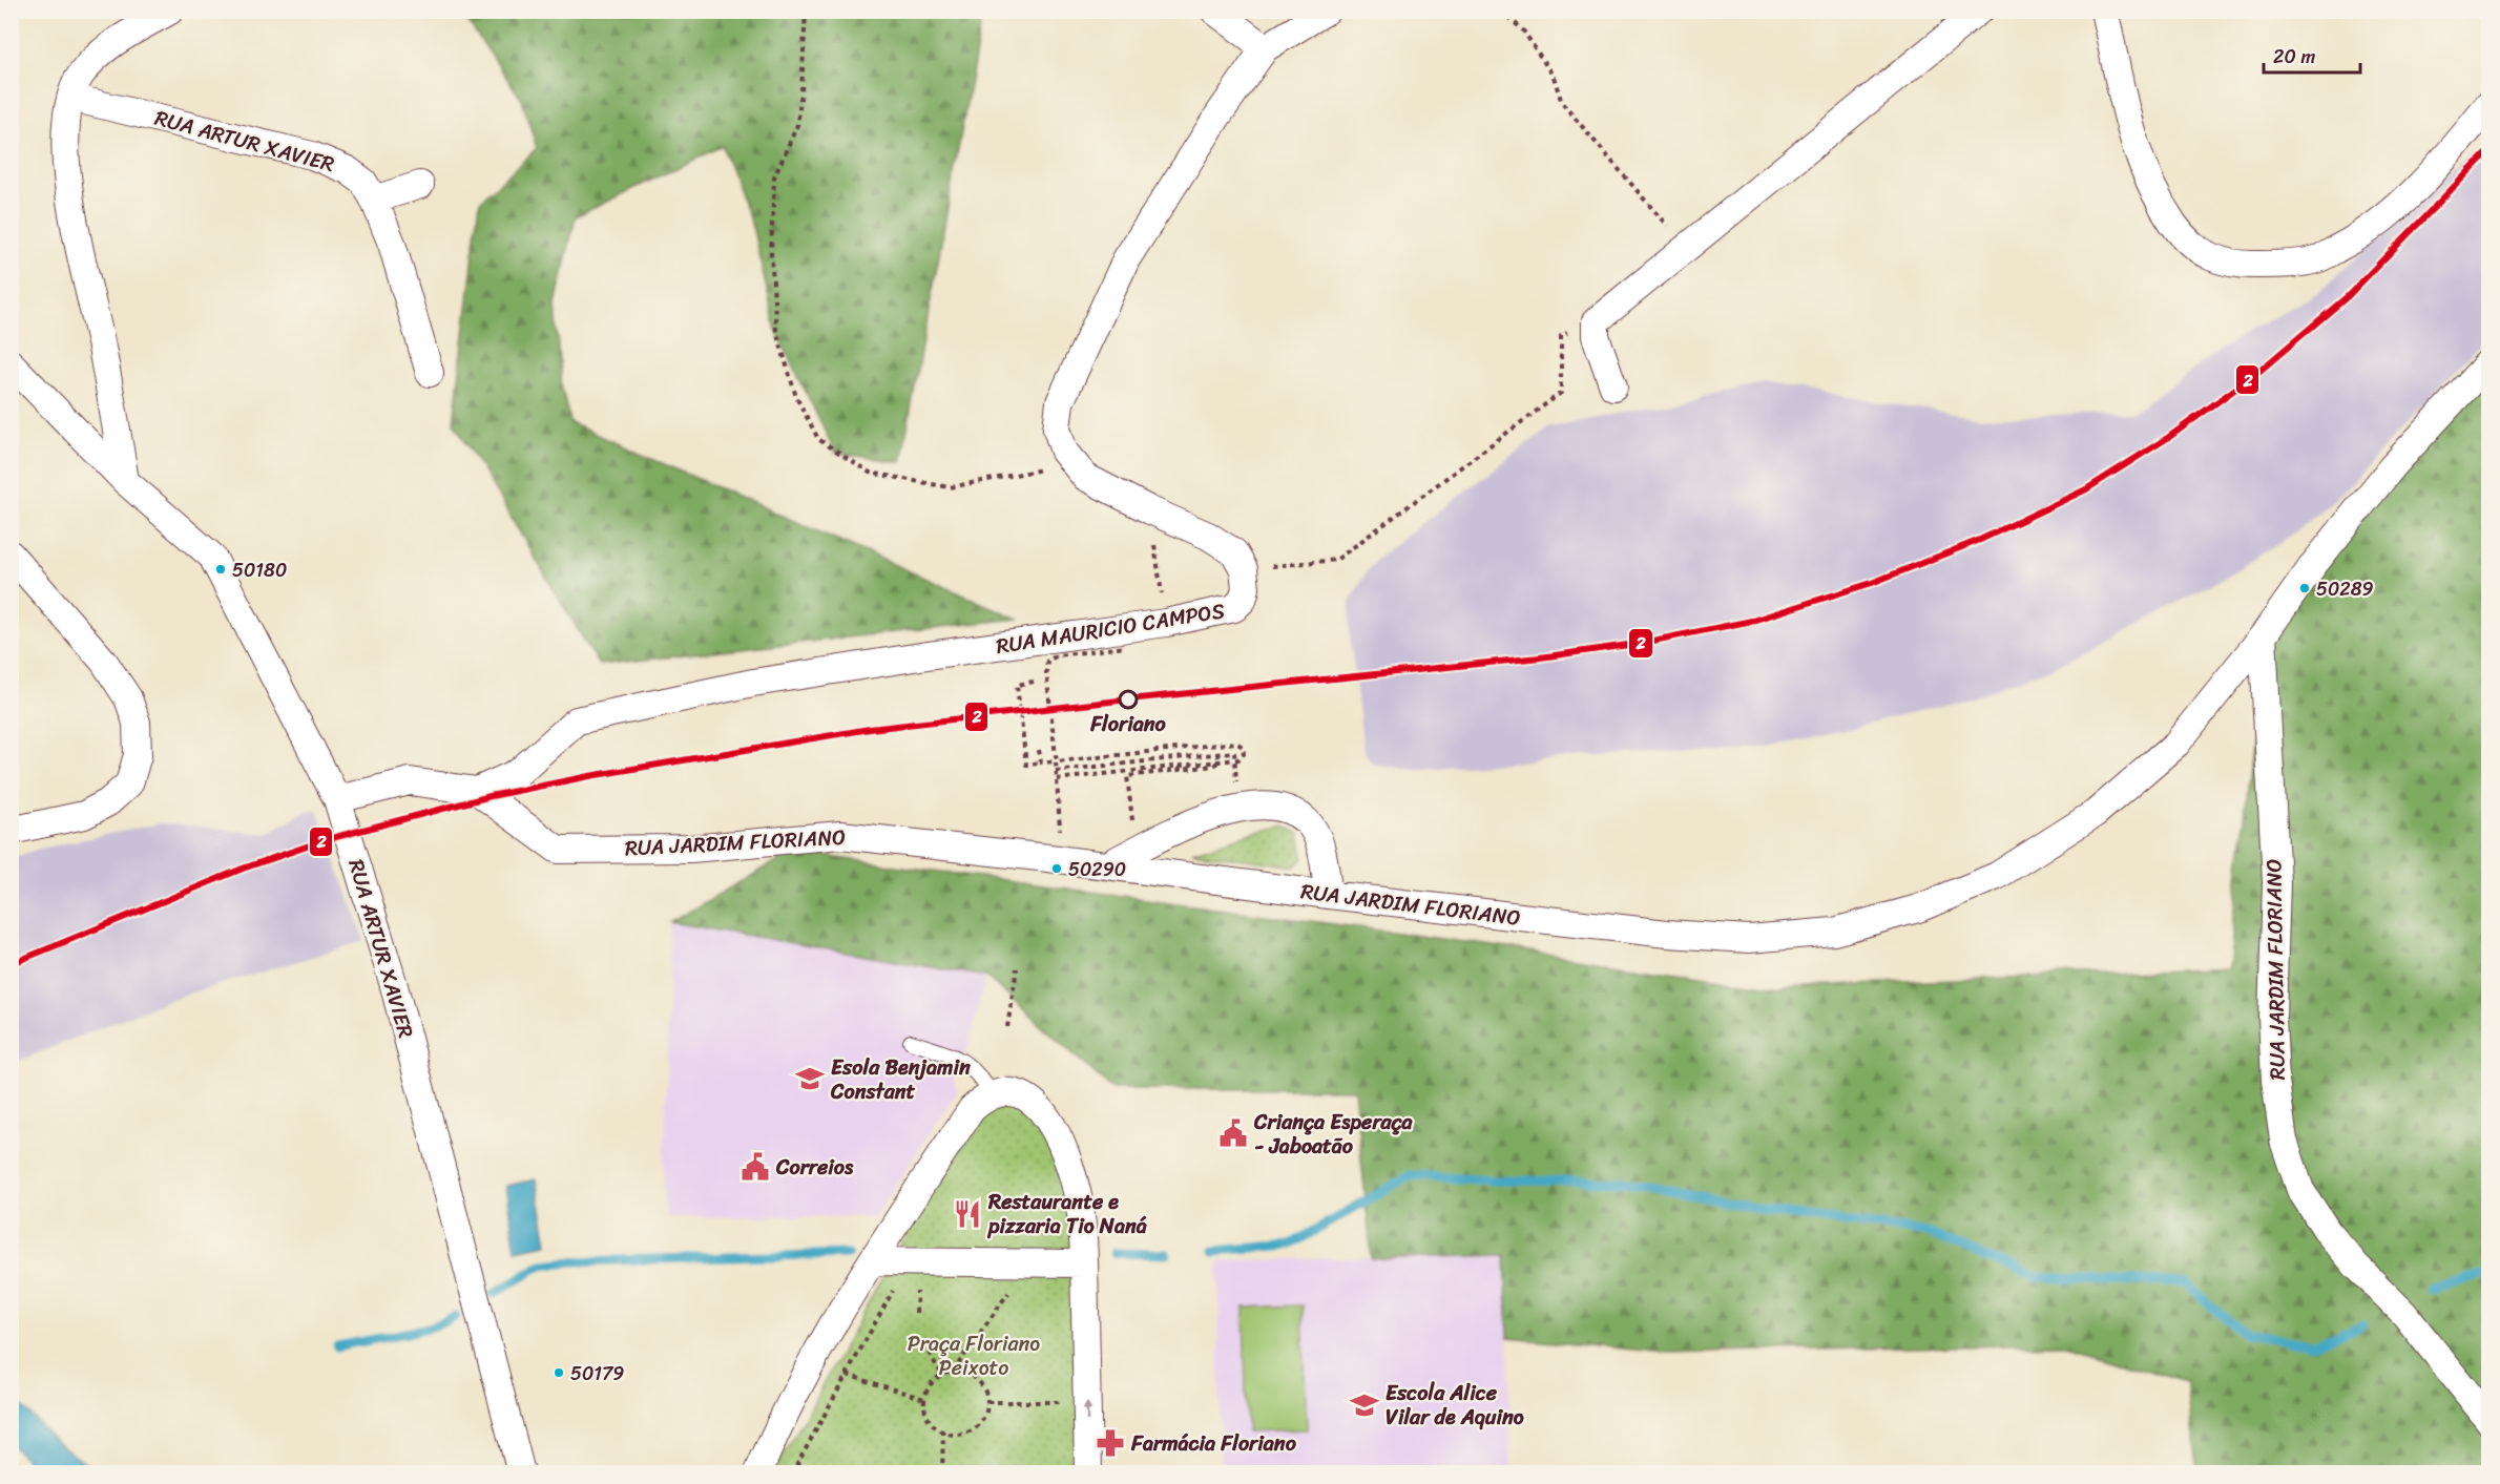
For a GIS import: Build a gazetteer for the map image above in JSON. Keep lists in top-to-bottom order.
{
  "streets": {
    "street": ["RUA ARTUR XAVIER", "RUA MAURICIO CAMPOS", "RUA JARDIM FLORIANO"]
  },
  "crossings": [
    ["RUA MAURICIO CAMPOS", "RUA JARDIM FLORIANO"]
  ],
  "parks": ["Praça Floriano Peixoto"],
  "places": {
    "other": [
      "50180",
      "50289",
      "Floriano",
      "50290",
      "50179"
    ],
    "school or university": ["Esola Benjamin Constant", "Escola Alice Vilar de Aquino"],
    "public building": ["Criança Esperaça - Jaboatão", "Correios"],
    "restaurant": ["Restaurante e pizzaria Tio Naná"],
    "pharmacy": ["Farmácia Floriano"]
  },
  "lines": ["transit line 2"],
  "scale_bar": "20 m"
}
